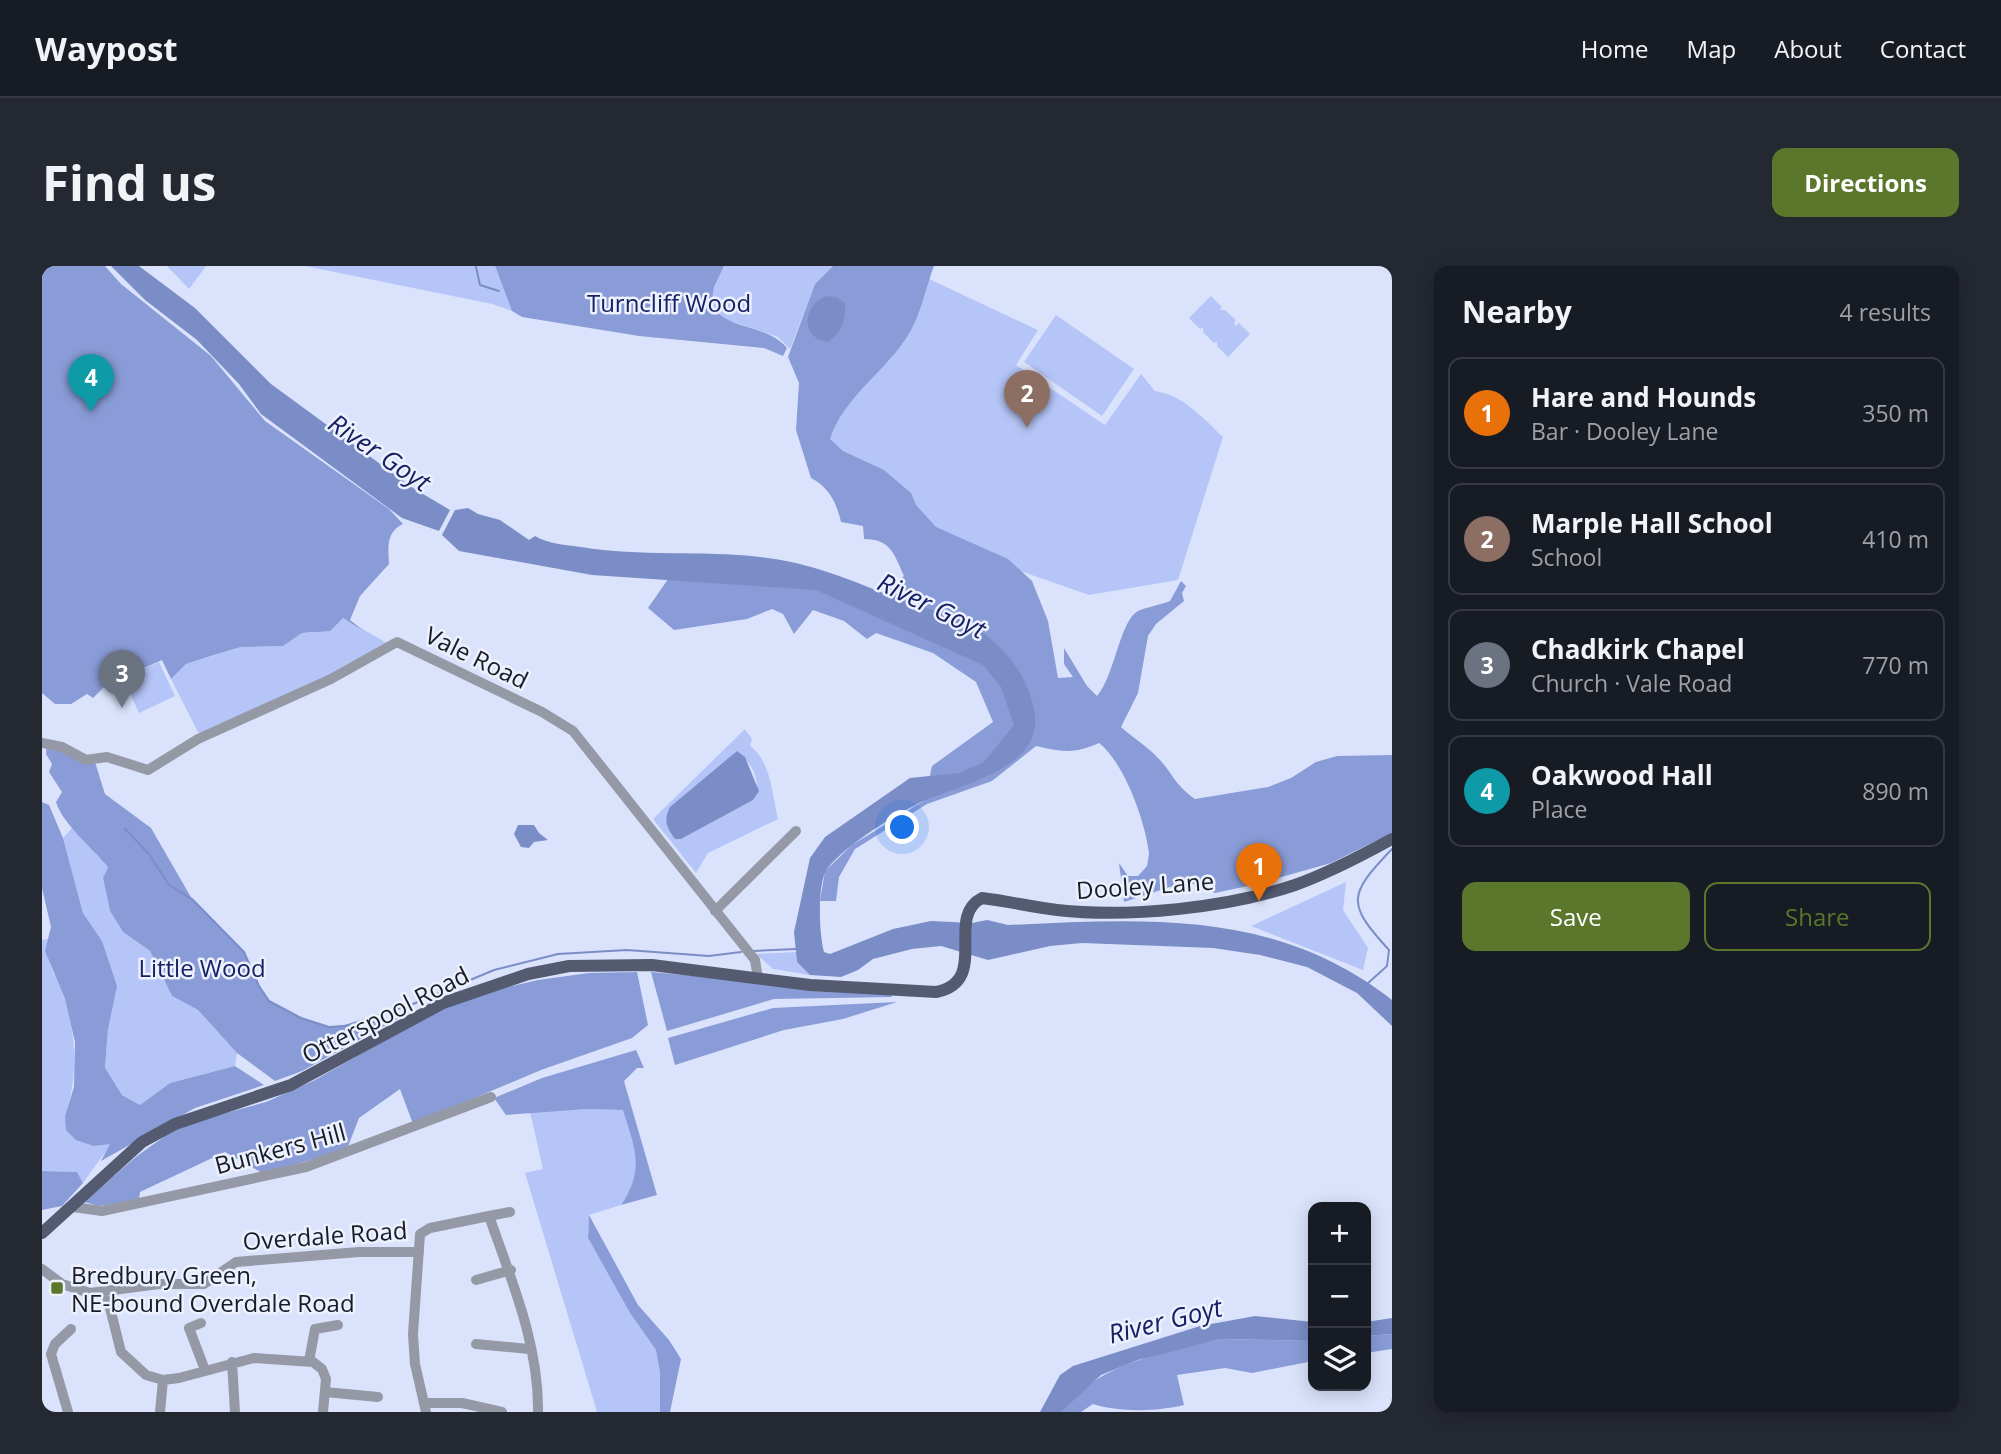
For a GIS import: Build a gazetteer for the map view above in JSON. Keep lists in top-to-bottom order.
{
  "streets": {
    "main road": ["Dooley Lane", "Otterspool Road"],
    "street": ["Vale Road", "Bunkers Hill", "Overdale Road"]
  },
  "crossings": [
    ["Vale Road", "Otterspool Road"],
    ["Dooley Lane", "Otterspool Road"],
    ["Otterspool Road", "Bunkers Hill"]
  ],
  "water": ["River Goyt"],
  "parks": ["Turncliff Wood", "Little Wood"],
  "places": {
    "transit": ["Bredbury Green, NE-bound Overdale Road"]
  },
  "page": {
    "header": "Waypost",
    "nav": [
      "Home",
      "Map",
      "About",
      "Contact"
    ],
    "buttons": [
      "Directions",
      ["Save", "Share"]
    ],
    "title": "Find us",
    "heading": ["Nearby", "4 results"],
    "pins": [
      "4",
      "2",
      "3",
      "1"
    ],
    "list": [
      {
        "mark": "1",
        "name": "Hare and Hounds",
        "note": "Bar · Dooley Lane",
        "value": "350 m"
      },
      {
        "mark": "2",
        "name": "Marple Hall School",
        "note": "School",
        "value": "410 m"
      },
      {
        "mark": "3",
        "name": "Chadkirk Chapel",
        "note": "Church · Vale Road",
        "value": "770 m"
      },
      {
        "mark": "4",
        "name": "Oakwood Hall",
        "note": "Place",
        "value": "890 m"
      }
    ],
    "map_buttons": ["+", "−"]
  }
}
